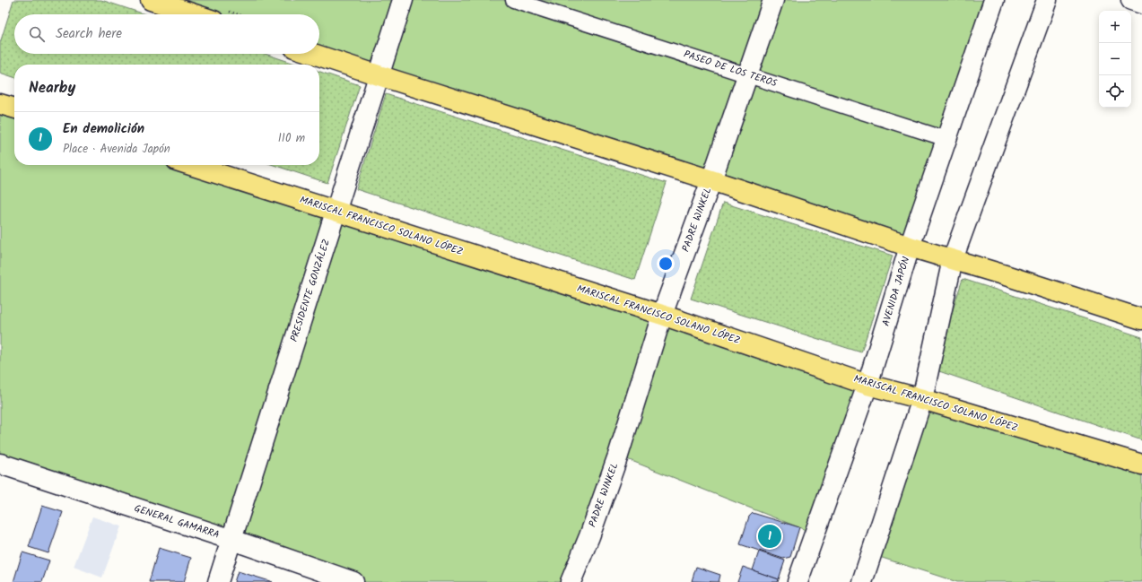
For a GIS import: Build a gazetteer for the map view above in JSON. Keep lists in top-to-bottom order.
{
  "streets": {
    "main road": ["MARISCAL FRANCISCO SOLANO LÓPEZ"],
    "street": [
      "PASEO DE LOS TEROS",
      "PADRE WINKEL",
      "PRESIDENTE GONZÁLEZ",
      "AVENIDA JAPÓN",
      "GENERAL GAMARRA"
    ]
  },
  "crossings": [
    ["PASEO DE LOS TEROS", "PADRE WINKEL"],
    ["PASEO DE LOS TEROS", "AVENIDA JAPÓN"],
    ["PADRE WINKEL", "MARISCAL FRANCISCO SOLANO LÓPEZ"],
    ["MARISCAL FRANCISCO SOLANO LÓPEZ", "PRESIDENTE GONZÁLEZ"],
    ["MARISCAL FRANCISCO SOLANO LÓPEZ", "AVENIDA JAPÓN"],
    ["PRESIDENTE GONZÁLEZ", "GENERAL GAMARRA"]
  ],
  "page": {
    "map_buttons": ["+", "−"],
    "search": "Search here",
    "heading": "Nearby",
    "list": [
      {
        "mark": "1",
        "name": "En demolición",
        "note": "Place · Avenida Japón",
        "value": "110 m"
      }
    ],
    "pins": "1"
  }
}
